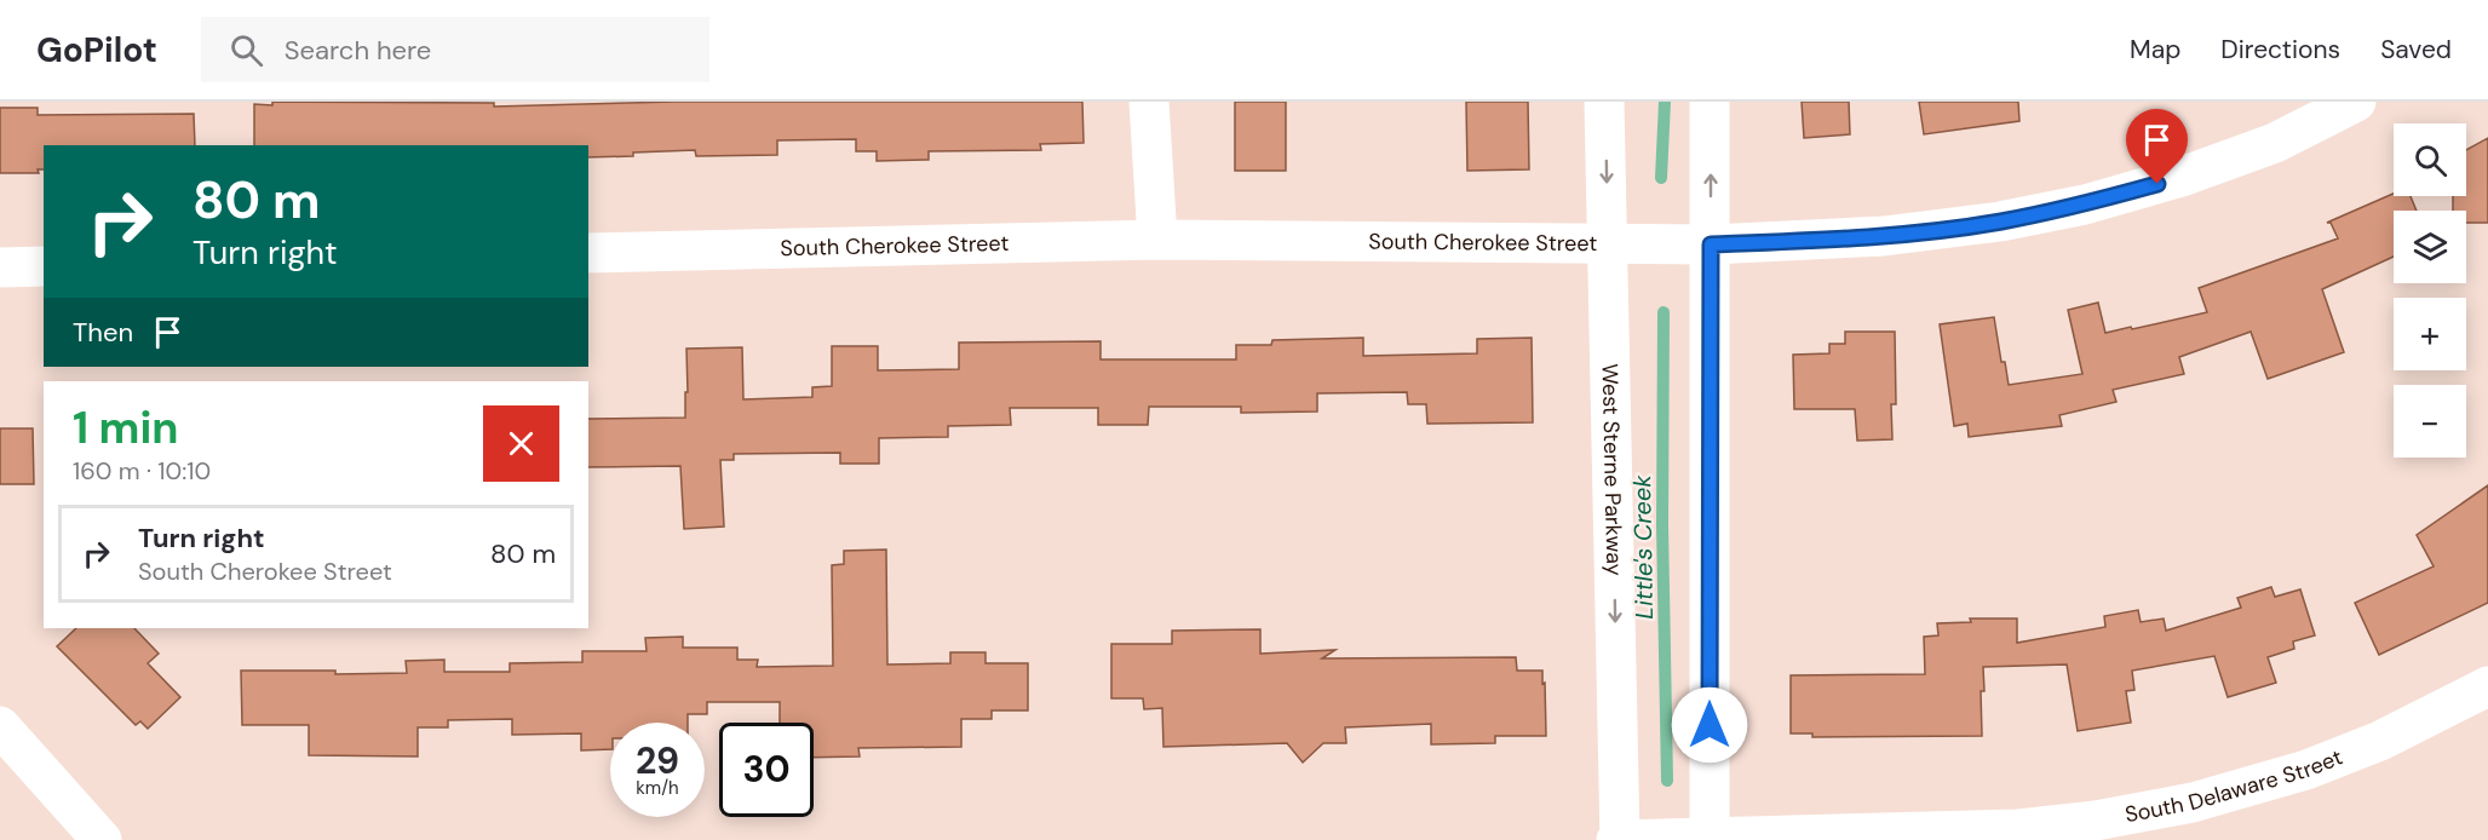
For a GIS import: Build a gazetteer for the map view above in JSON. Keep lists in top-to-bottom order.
{
  "streets": {
    "street": ["South Cherokee Street", "West Sterne Parkway", "South Delaware Street"]
  },
  "crossings": [
    ["South Cherokee Street", "West Sterne Parkway"],
    ["West Sterne Parkway", "South Delaware Street"]
  ],
  "water": ["Little's Creek"],
  "page": {
    "header": "GoPilot",
    "search": "Search here",
    "nav": ["Map", "Directions", "Saved"],
    "map_buttons": ["+", "−"],
    "turn": ["80 m", "Turn right"],
    "then": "Then",
    "heading": ["1 min", "160 m · 10:10"],
    "list": [
      {
        "name": "Turn right",
        "note": "South Cherokee Street",
        "value": "80 m"
      }
    ],
    "speed": "29 km/h",
    "limit": "30"
  }
}
